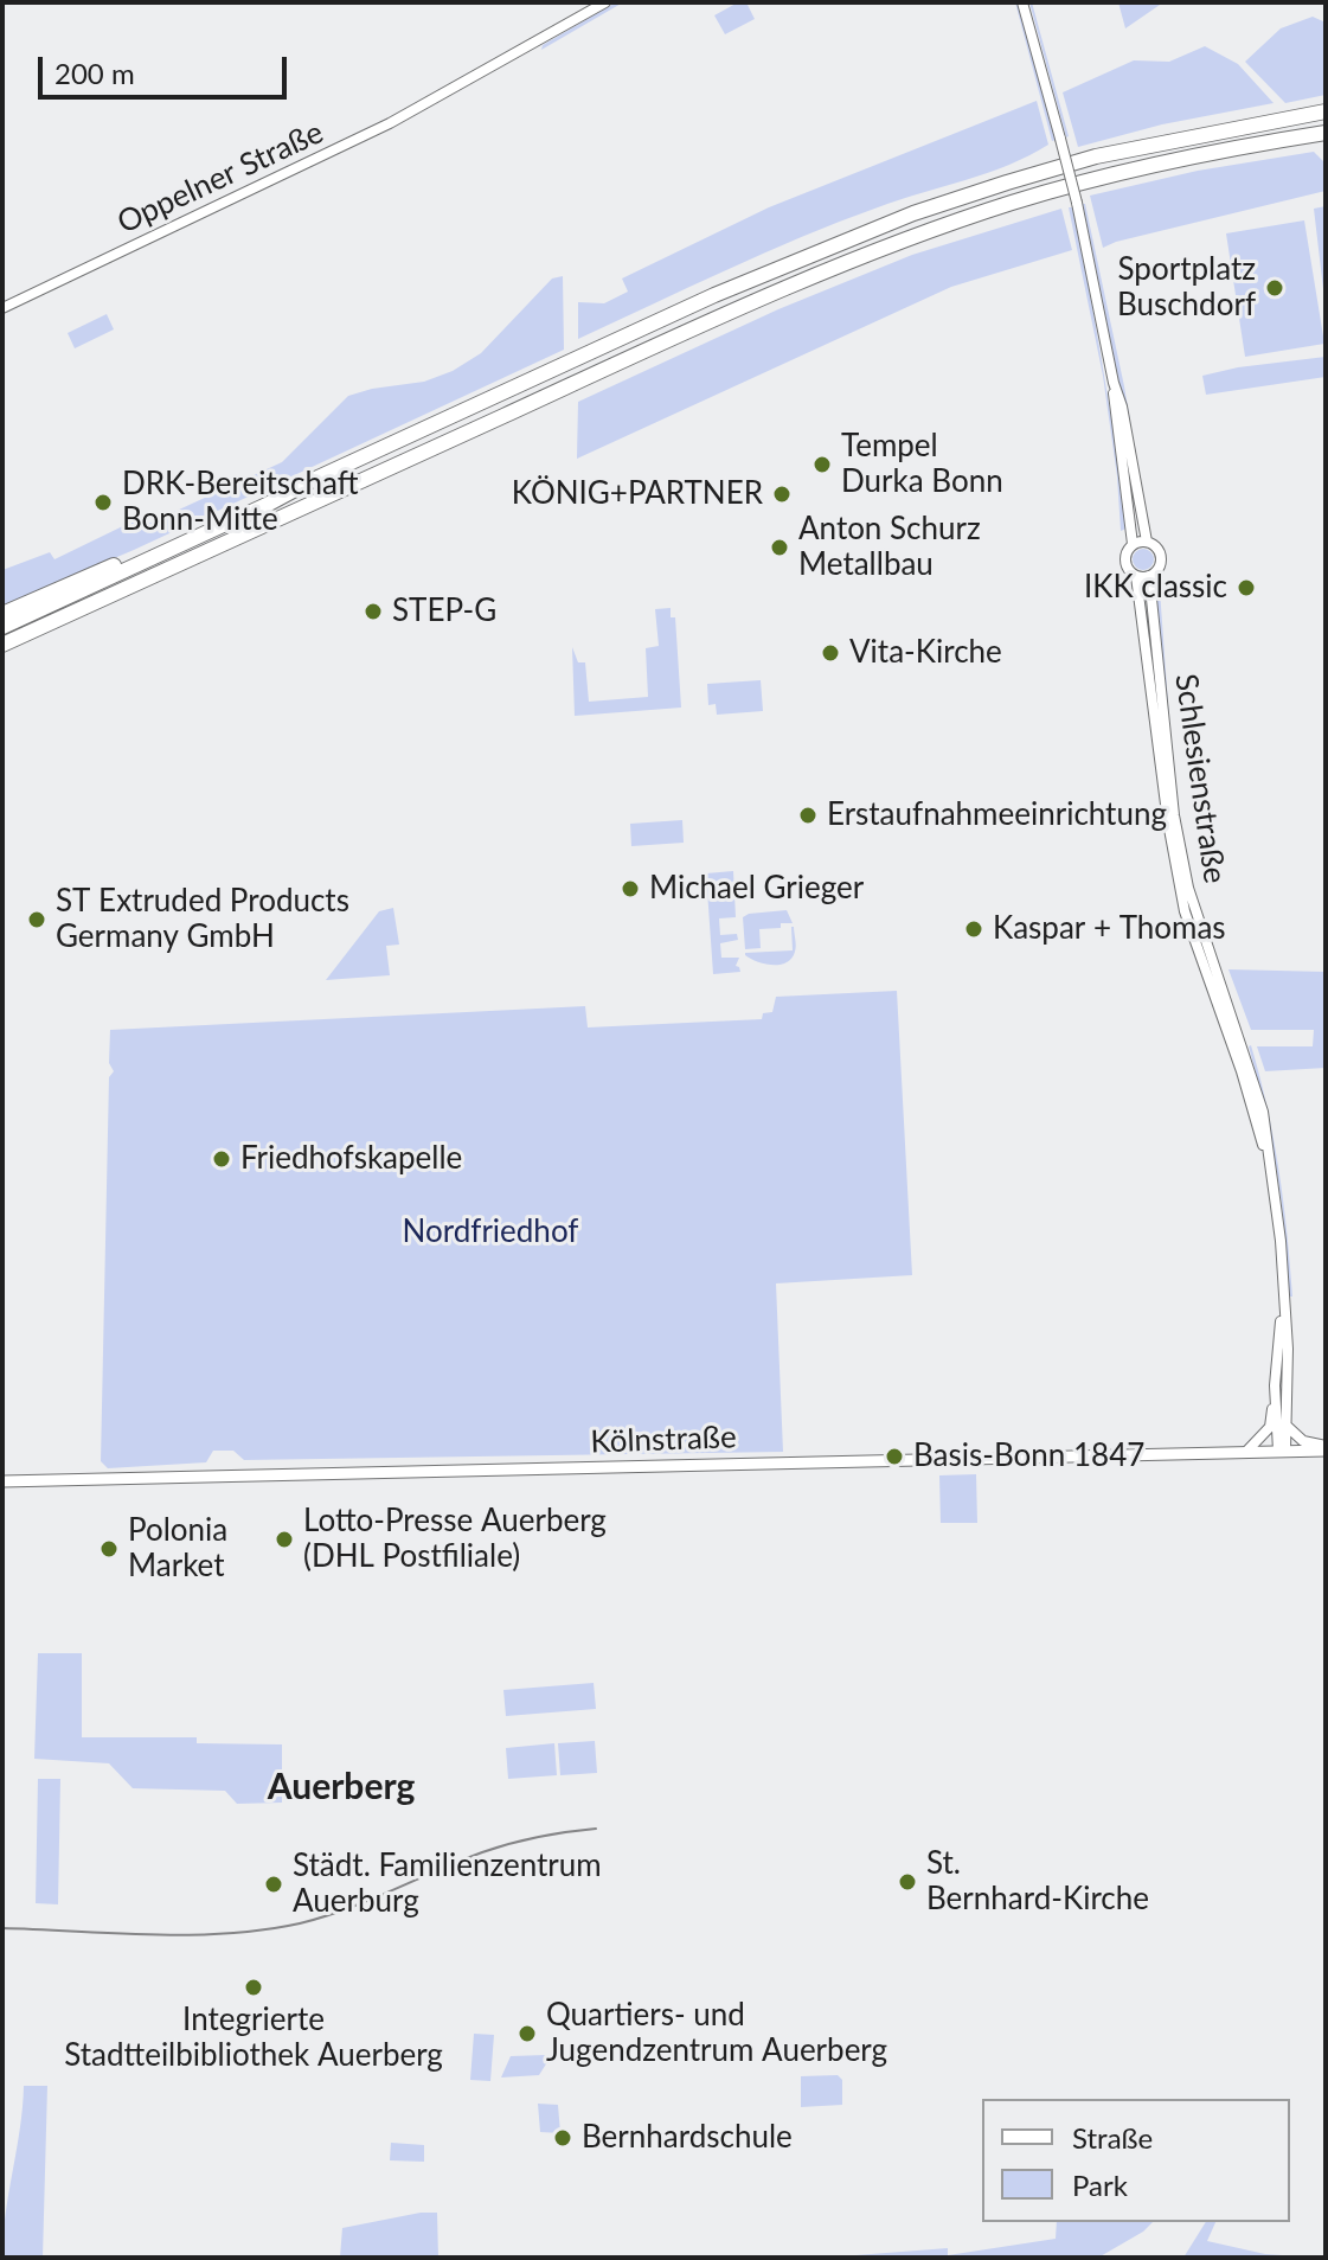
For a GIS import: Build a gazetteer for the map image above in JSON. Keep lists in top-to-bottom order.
{
  "streets": {
    "main road": ["Kölnstraße"],
    "street": ["Oppelner Straße", "Schlesienstraße"]
  },
  "crossings": [
    ["Schlesienstraße", "Kölnstraße"]
  ],
  "districts": ["Auerberg"],
  "parks": ["Nordfriedhof"],
  "places": [
    "Sportplatz Buschdorf",
    "Tempel Durka Bonn",
    "KÖNIG+PARTNER",
    "DRK-Bereitschaft Bonn-Mitte",
    "Anton Schurz Metallbau",
    "IKK classic",
    "STEP-G",
    "Vita-Kirche",
    "Erstaufnahmeeinrichtung",
    "Michael Grieger",
    "ST Extruded Products Germany GmbH",
    "Kaspar + Thomas",
    "Friedhofskapelle",
    "Basis-Bonn 1847",
    "Lotto-Presse Auerberg (DHL Postfiliale)",
    "Polonia Market",
    "St. Bernhard-Kirche",
    "Städt. Familienzentrum Auerburg",
    "Integrierte Stadtteilbibliothek Auerberg",
    "Quartiers- und Jugendzentrum Auerberg",
    "Bernhardschule"
  ],
  "legend": ["Straße", "Park"],
  "scale_bar": "200 m"
}
